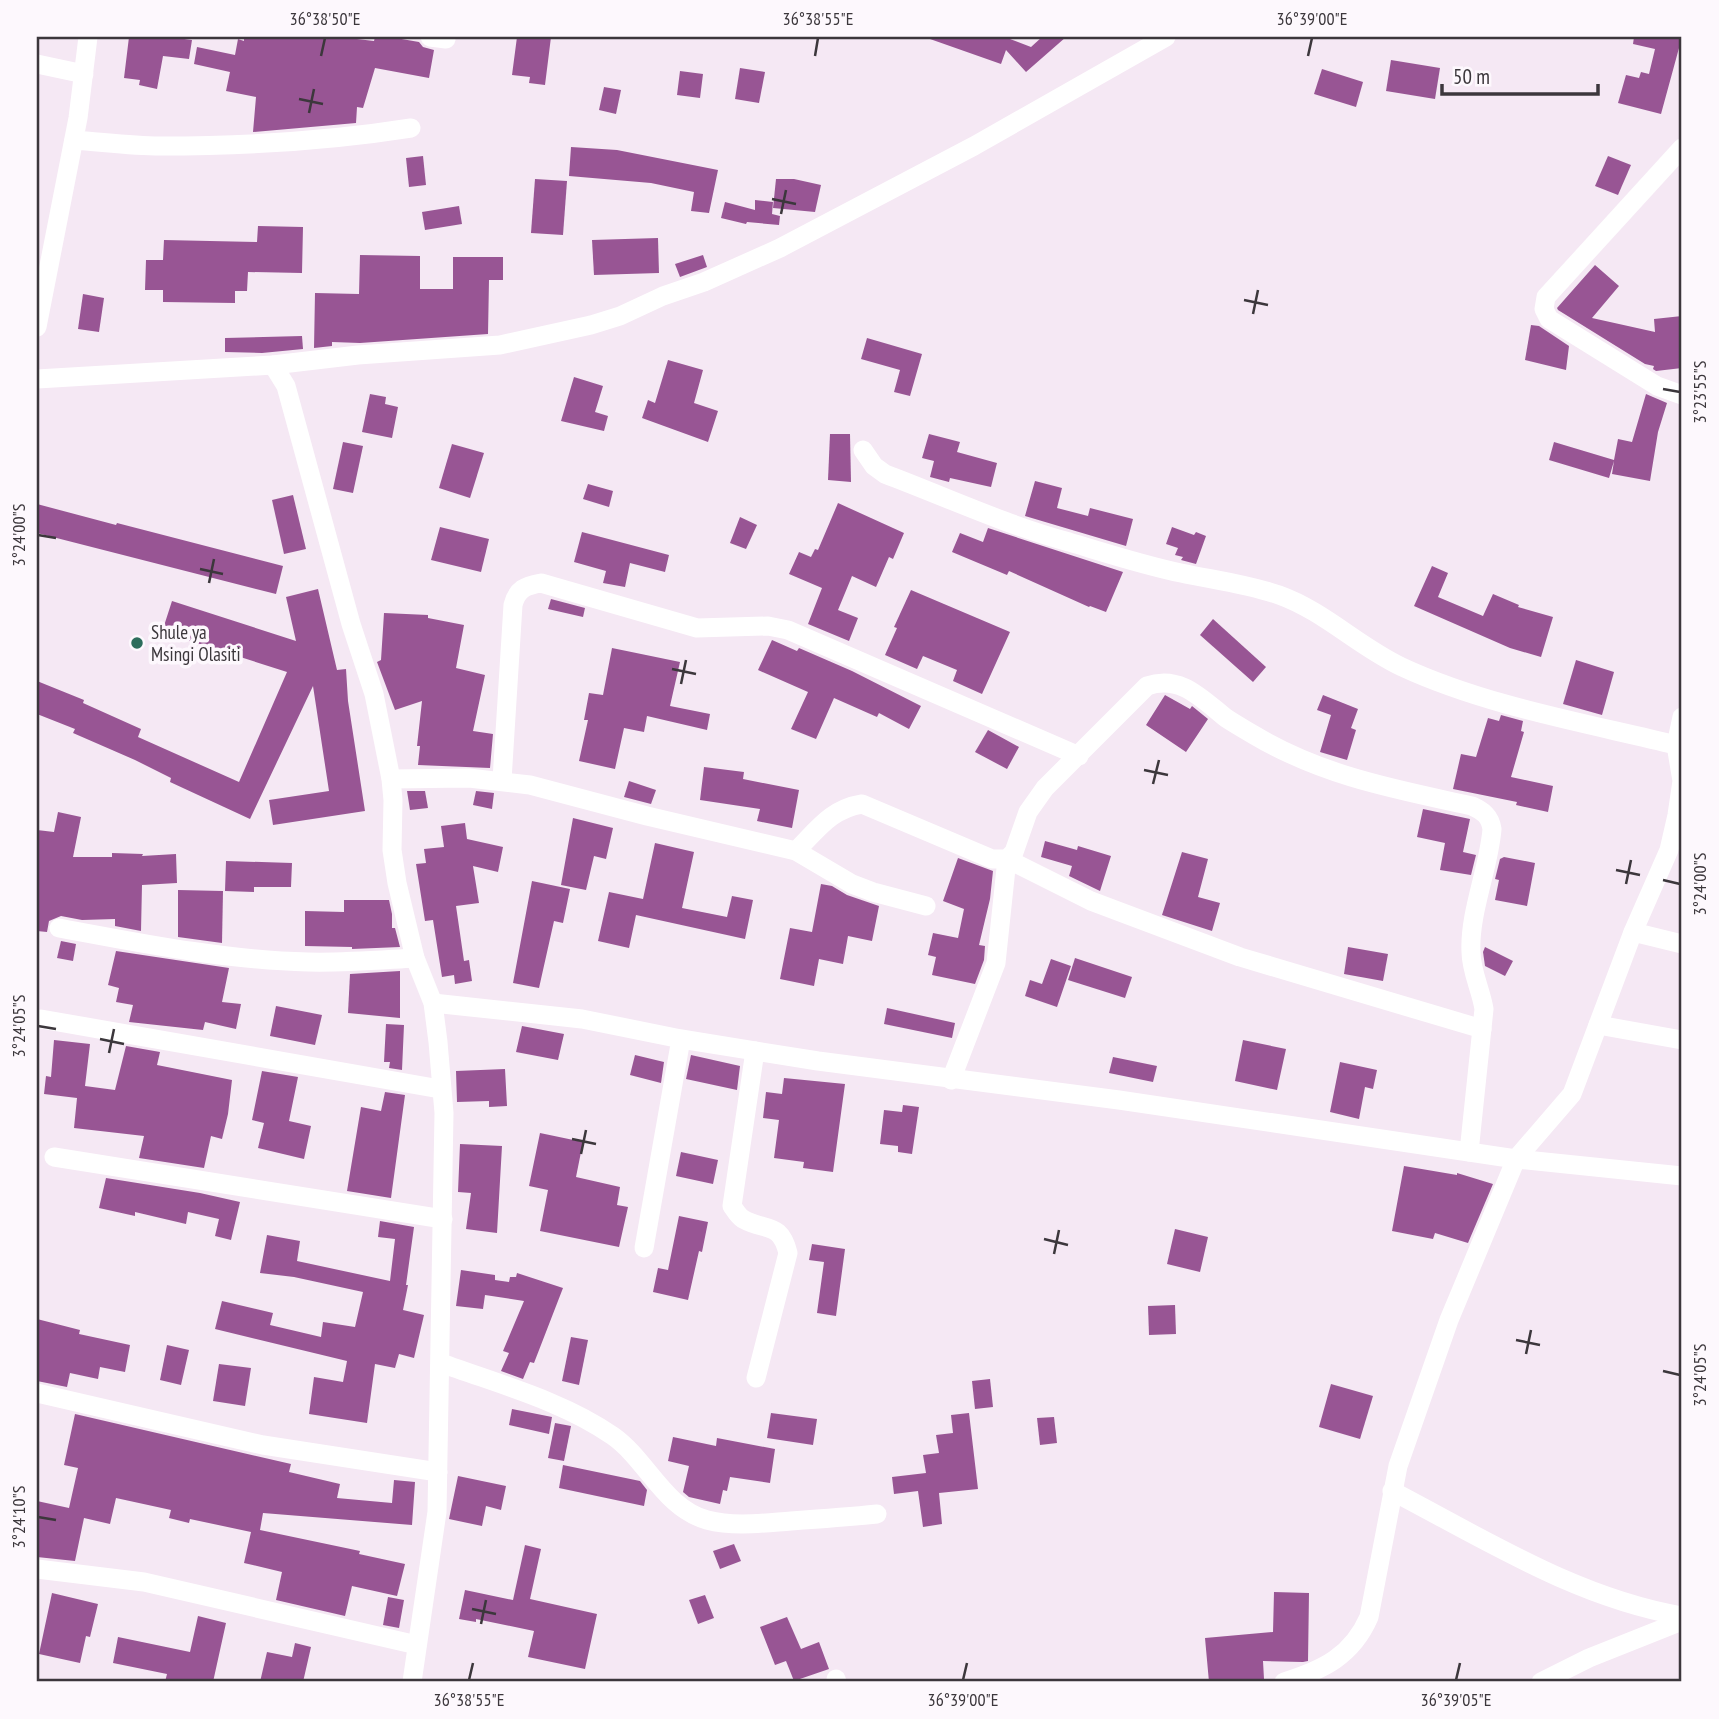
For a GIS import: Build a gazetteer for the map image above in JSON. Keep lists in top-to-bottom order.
{
  "places": ["Shule ya Msingi Olasiti"],
  "scale_bar": "50 m",
  "coordinates": [
    "36°38'50\"E",
    "36°38'55\"E",
    "36°39'00\"E",
    "3°23'55\"S",
    "3°24'00\"S",
    "3°24'05\"S",
    "3°24'10\"S",
    "36°39'05\"E"
  ]
}
